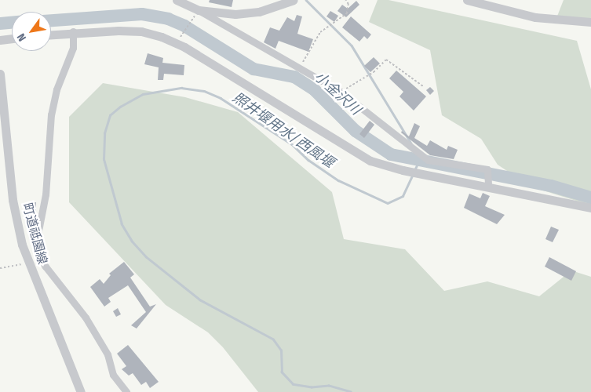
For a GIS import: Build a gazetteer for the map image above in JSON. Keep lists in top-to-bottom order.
{
  "streets": {
    "street": ["町道祗園線"]
  },
  "water": ["小金沢川", "照井堰用水/西風堰"],
  "north": "bottom left"
}
